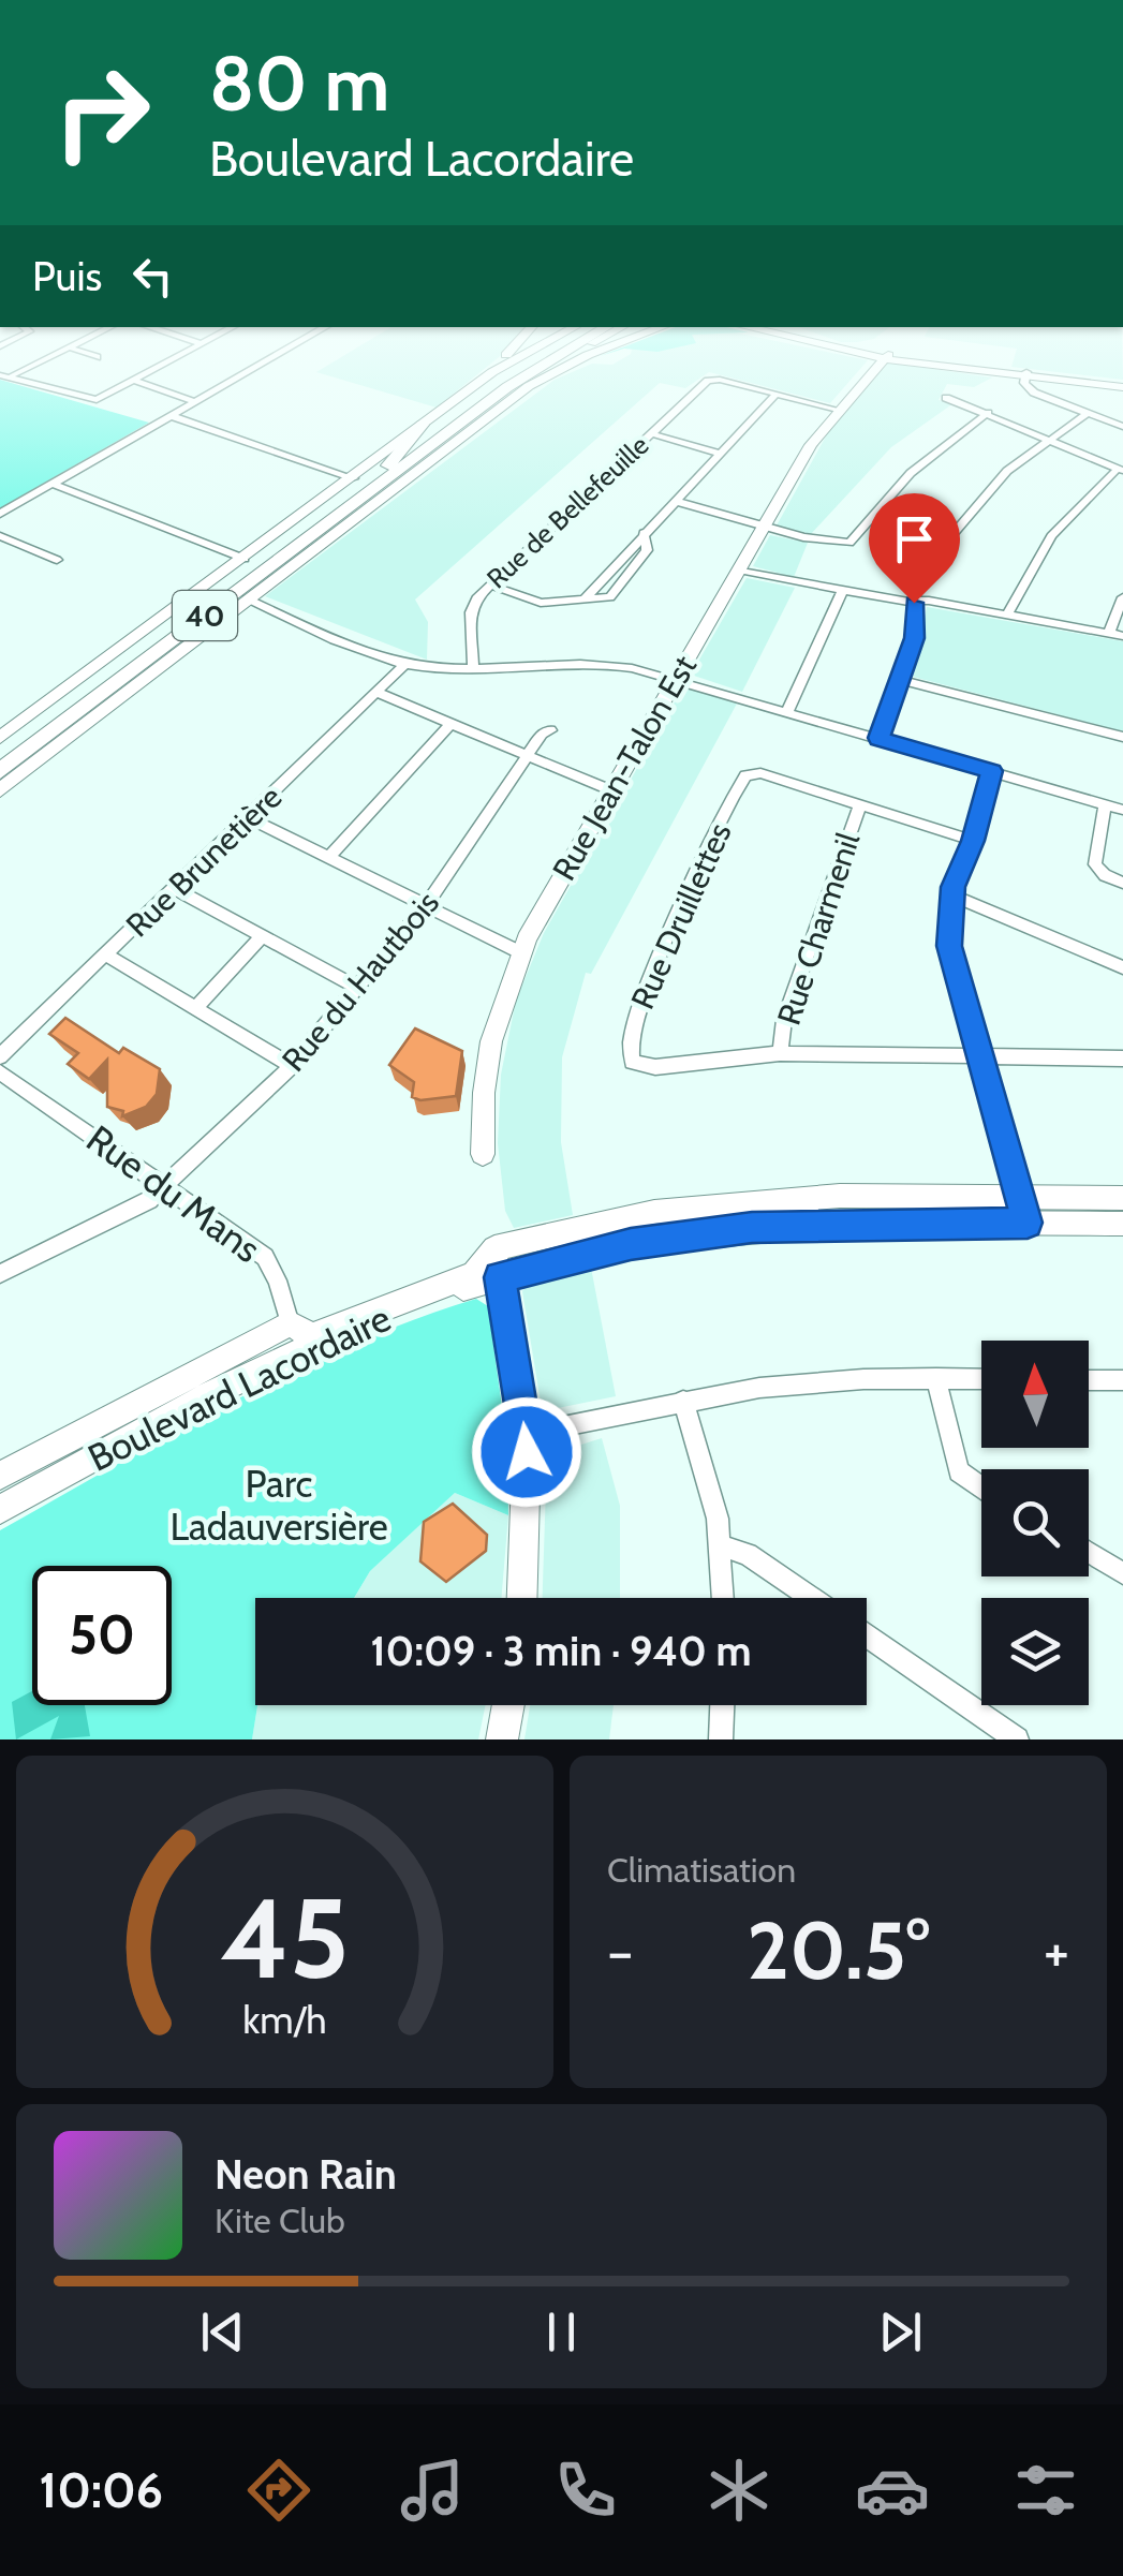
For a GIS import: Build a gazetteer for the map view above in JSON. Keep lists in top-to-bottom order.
{
  "streets": {
    "highway": ["40"],
    "main road": ["Rue Jean-Talon Est", "Boulevard Lacordaire"],
    "street": [
      "Rue de Bellefeuille",
      "Rue Brunetière",
      "Rue Druillettes",
      "Rue Charmenil",
      "Rue du Hautbois",
      "Rue du Mans"
    ]
  },
  "crossings": [
    ["Rue de Bellefeuille", "Rue Jean-Talon Est"],
    ["Rue Druillettes", "Rue Charmenil"],
    ["Rue du Hautbois", "Rue du Mans"],
    ["Rue du Mans", "Boulevard Lacordaire"]
  ],
  "parks": ["Parc Ladauversière"],
  "north": "top",
  "page": {
    "turn": ["80 m", "Boulevard Lacordaire"],
    "then": "Puis",
    "limit": "50",
    "trip": "10:09 · 3 min · 940 m",
    "tile": "Climatisation",
    "heat": ["−", "20.5°", "+"],
    "song": ["Neon Rain", "Kite Club"],
    "tabs": "10:06",
    "gauge": ["45", "km/h"]
  }
}
